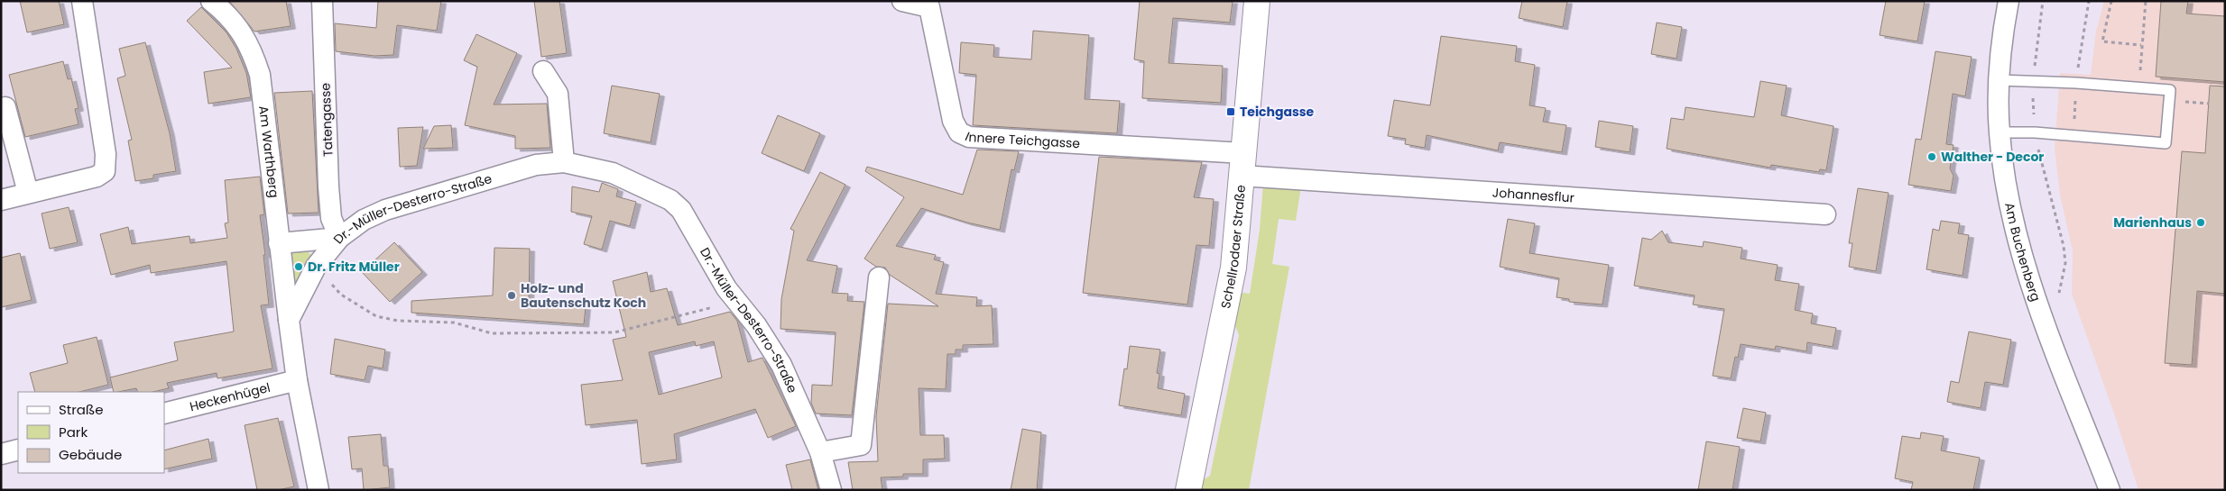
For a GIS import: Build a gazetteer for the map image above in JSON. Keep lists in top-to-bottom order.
{
  "streets": {
    "street": [
      "Tatengasse",
      "Innere Teichgasse",
      "Am Warthberg",
      "Johannesflur",
      "Dr.-Müller-Desterro-Straße",
      "Schellrodaer Straße",
      "Am Buchenberg",
      "Heckenhügel"
    ]
  },
  "crossings": [
    ["Tatengasse", "Dr.-Müller-Desterro-Straße"],
    ["Innere Teichgasse", "Johannesflur"],
    ["Innere Teichgasse", "Schellrodaer Straße"],
    ["Am Warthberg", "Dr.-Müller-Desterro-Straße"],
    ["Johannesflur", "Schellrodaer Straße"]
  ],
  "places": {
    "transit": ["Teichgasse"],
    "other": [
      "Walther - Decor",
      "Marienhaus",
      "Dr. Fritz Müller",
      "Holz- und Bautenschutz Koch"
    ]
  },
  "legend": ["Straße", "Park", "Gebäude"]
}
